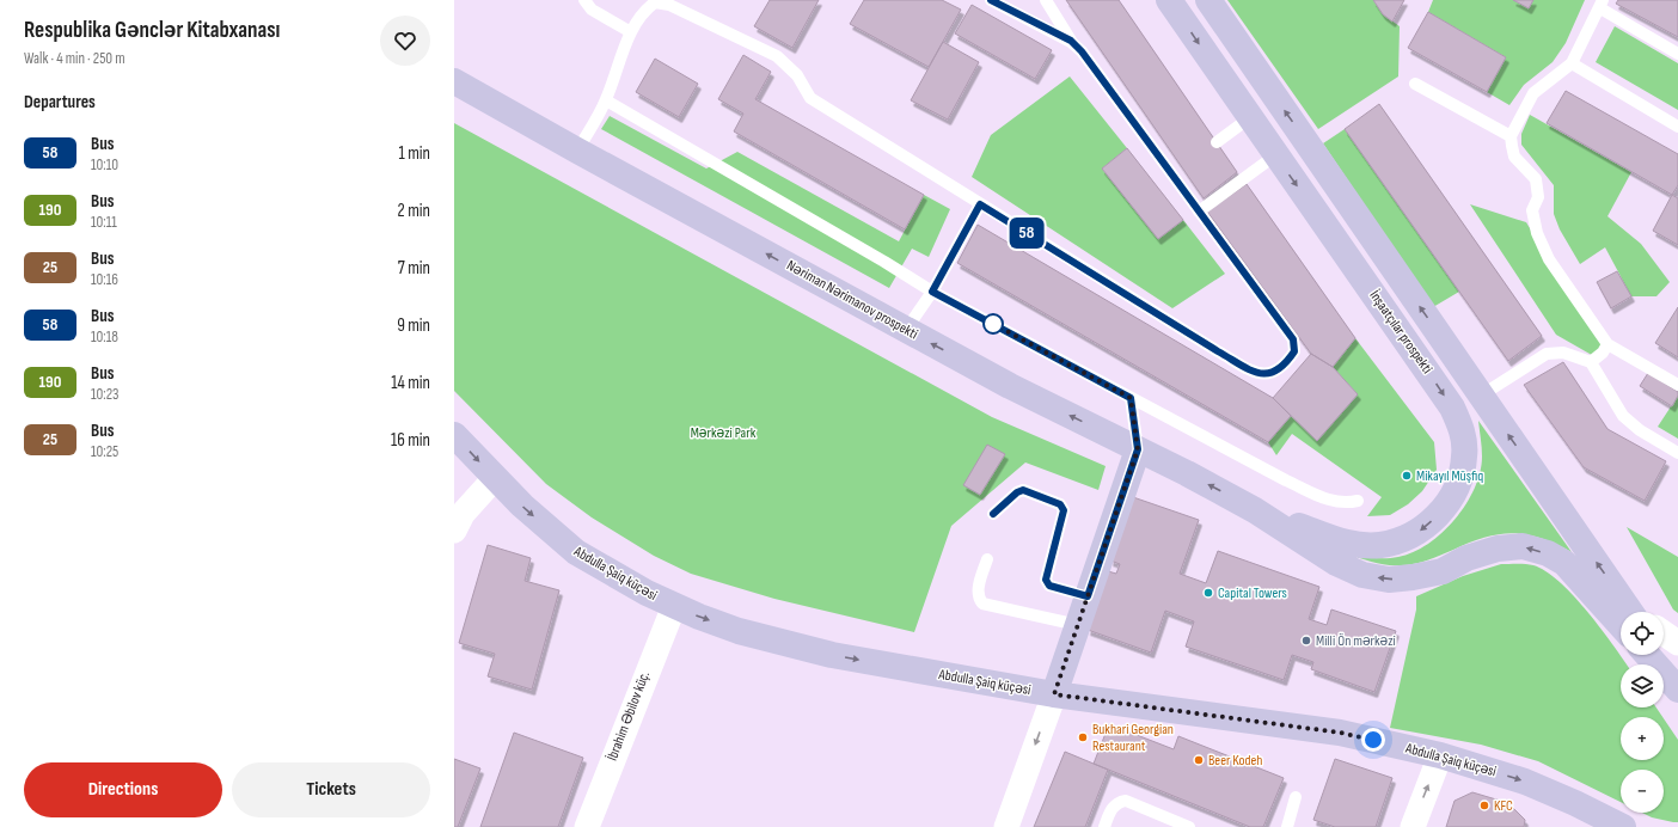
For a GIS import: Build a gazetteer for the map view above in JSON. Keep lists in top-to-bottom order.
{
  "streets": {
    "main road": ["Nəriman Nərimanov prospekti", "İnşaatçılar prospekti", "Abdulla Şaiq küçəsi"],
    "street": ["İbrahim Əbilov küç."]
  },
  "crossings": [
    ["Nəriman Nərimanov prospekti", "İnşaatçılar prospekti"],
    ["Abdulla Şaiq küçəsi", "İbrahim Əbilov küç."]
  ],
  "one_way": ["Nəriman Nərimanov prospekti", "Abdulla Şaiq küçəsi"],
  "parks": ["Mərkəzi Park"],
  "places": [
    "Mikayıl Müşfiq",
    "Capital Towers",
    "Milli Ön mərkəzi",
    "Bukhari Georgian Restaurant",
    "Beer Kodeh",
    "KFC"
  ],
  "lines": ["bus line 58"],
  "page": {
    "heading": [
      ["Respublika Gənclər Kitabxanası", "Walk · 4 min · 250 m"],
      "Departures"
    ],
    "on_map": "58",
    "list": [
      {
        "mark": "58",
        "name": "Bus",
        "note": "10:10",
        "value": "1 min"
      },
      {
        "mark": "190",
        "name": "Bus",
        "note": "10:11",
        "value": "2 min"
      },
      {
        "mark": "25",
        "name": "Bus",
        "note": "10:16",
        "value": "7 min"
      },
      {
        "mark": "58",
        "name": "Bus",
        "note": "10:18",
        "value": "9 min"
      },
      {
        "mark": "190",
        "name": "Bus",
        "note": "10:23",
        "value": "14 min"
      },
      {
        "mark": "25",
        "name": "Bus",
        "note": "10:25",
        "value": "16 min"
      }
    ],
    "map_buttons": ["+", "−"],
    "buttons": ["Directions", "Tickets"]
  }
}
